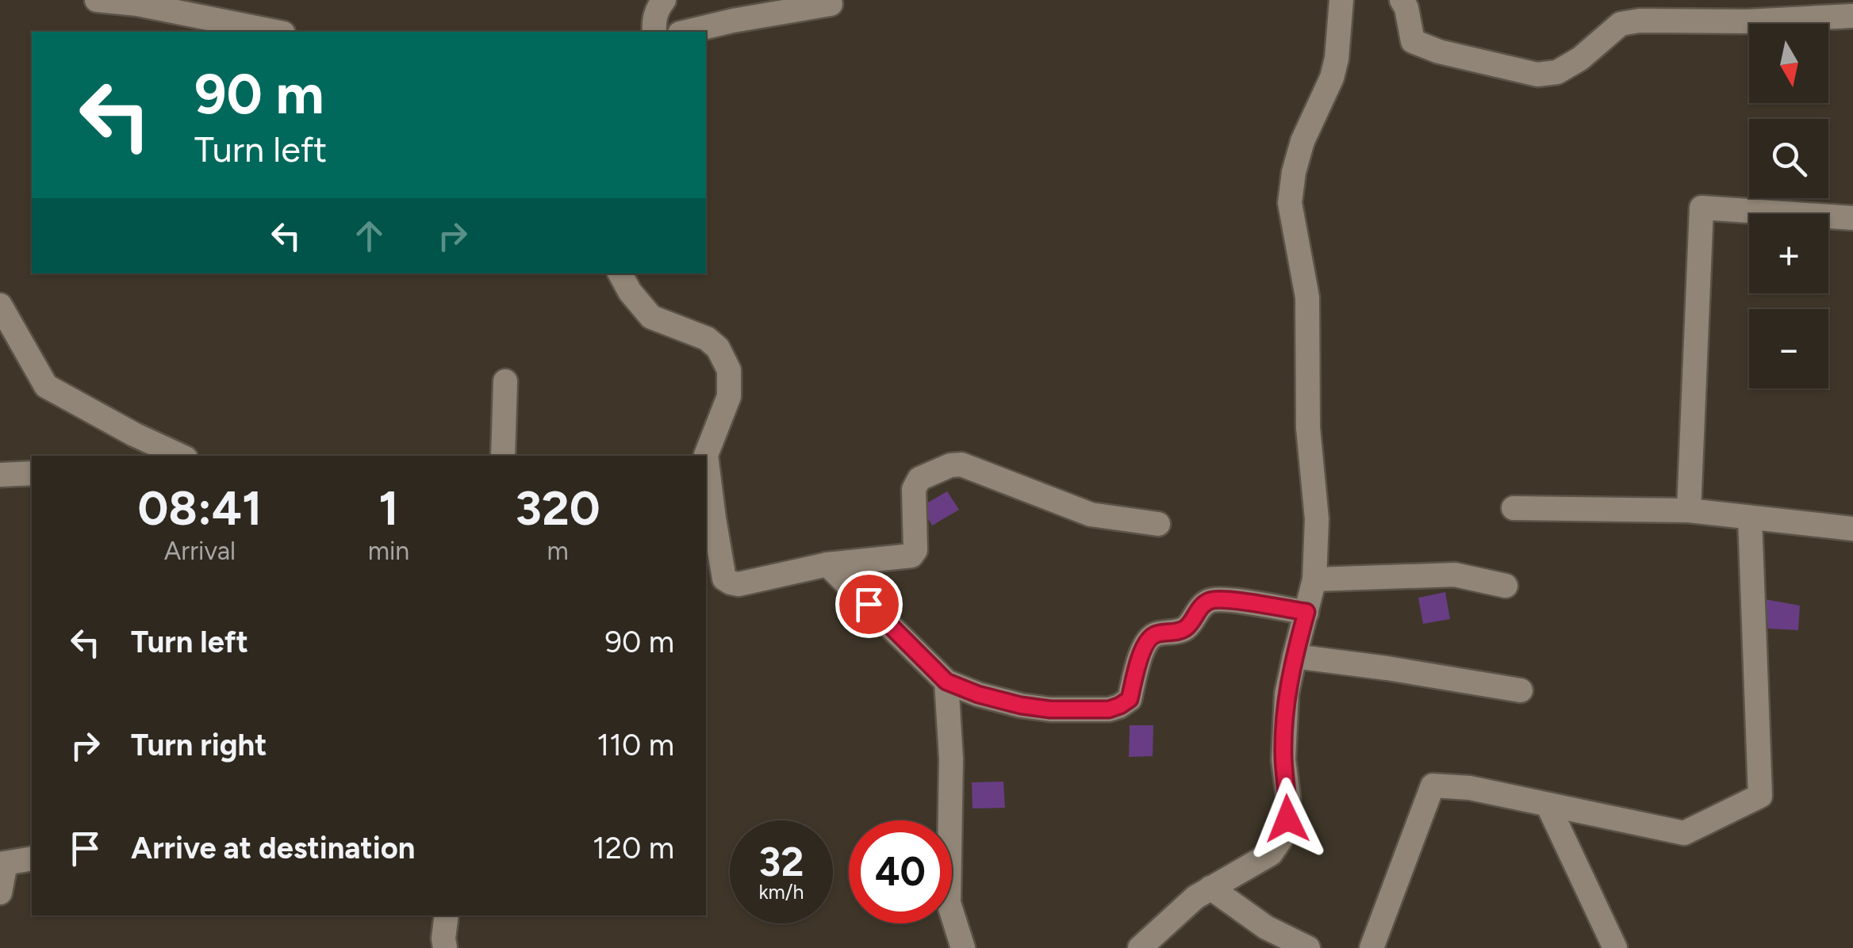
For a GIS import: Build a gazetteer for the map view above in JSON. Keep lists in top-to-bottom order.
{
  "north": "bottom",
  "page": {
    "map_buttons": ["+", "−"],
    "turn": ["90 m", "Turn left"],
    "eta": [
      "08:41",
      "Arrival",
      "1",
      "min",
      "320",
      "m"
    ],
    "list": [
      {
        "name": "Turn left",
        "value": "90 m"
      },
      {
        "name": "Turn right",
        "value": "110 m"
      },
      {
        "name": "Arrive at destination",
        "value": "120 m"
      }
    ],
    "speed": "32 km/h",
    "limit": "40"
  }
}
